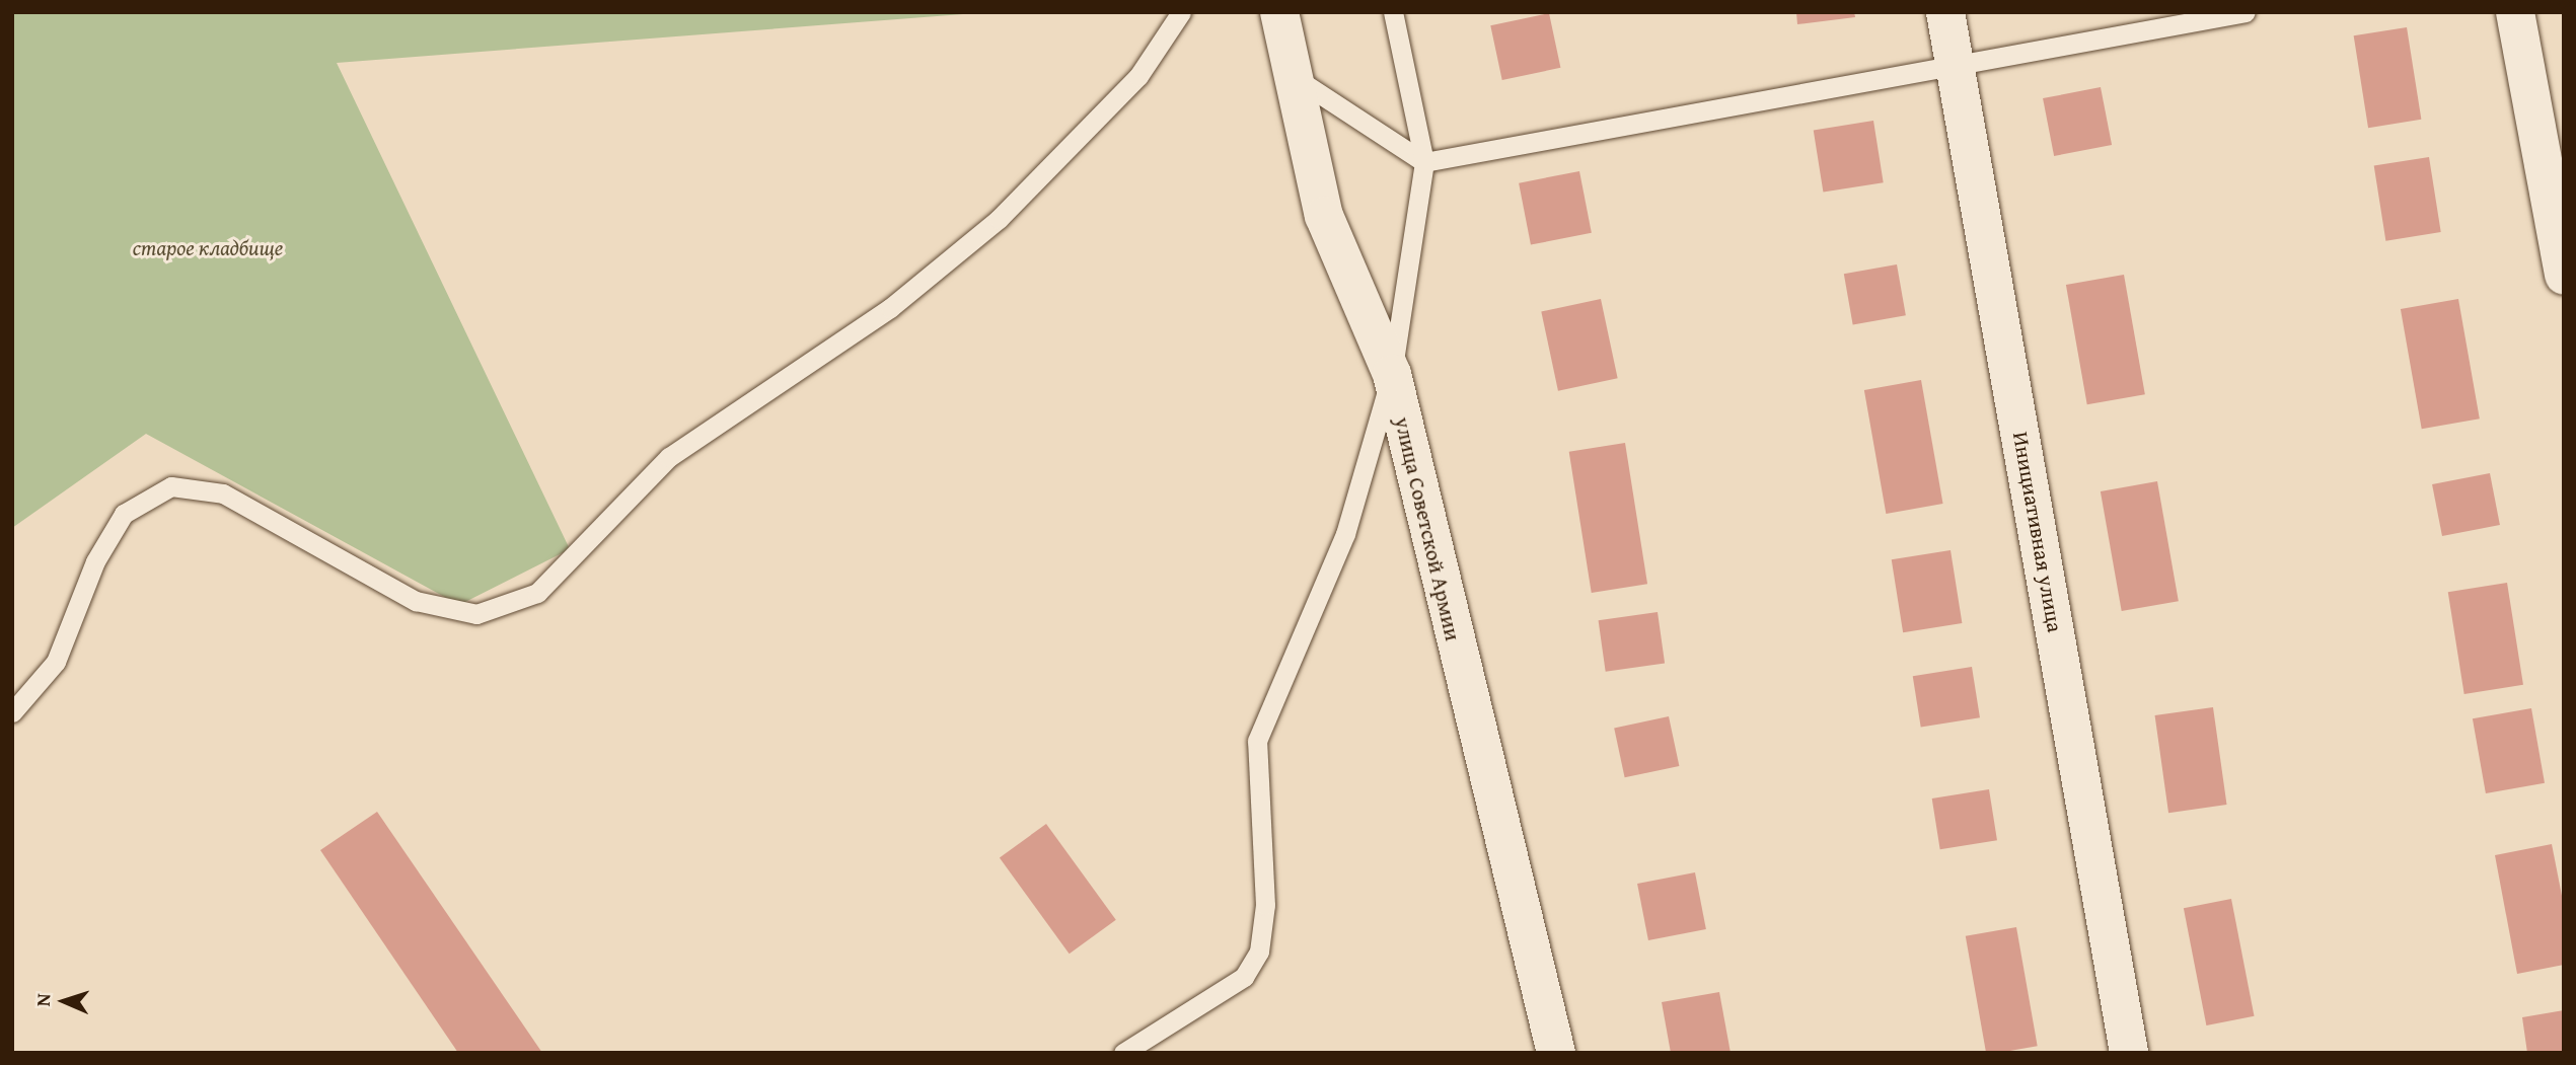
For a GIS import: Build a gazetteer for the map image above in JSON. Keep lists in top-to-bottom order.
{
  "streets": {
    "street": ["улица Советской Армии", "Инициативная улица"]
  },
  "parks": ["старое кладбище"],
  "north": "left"
}
